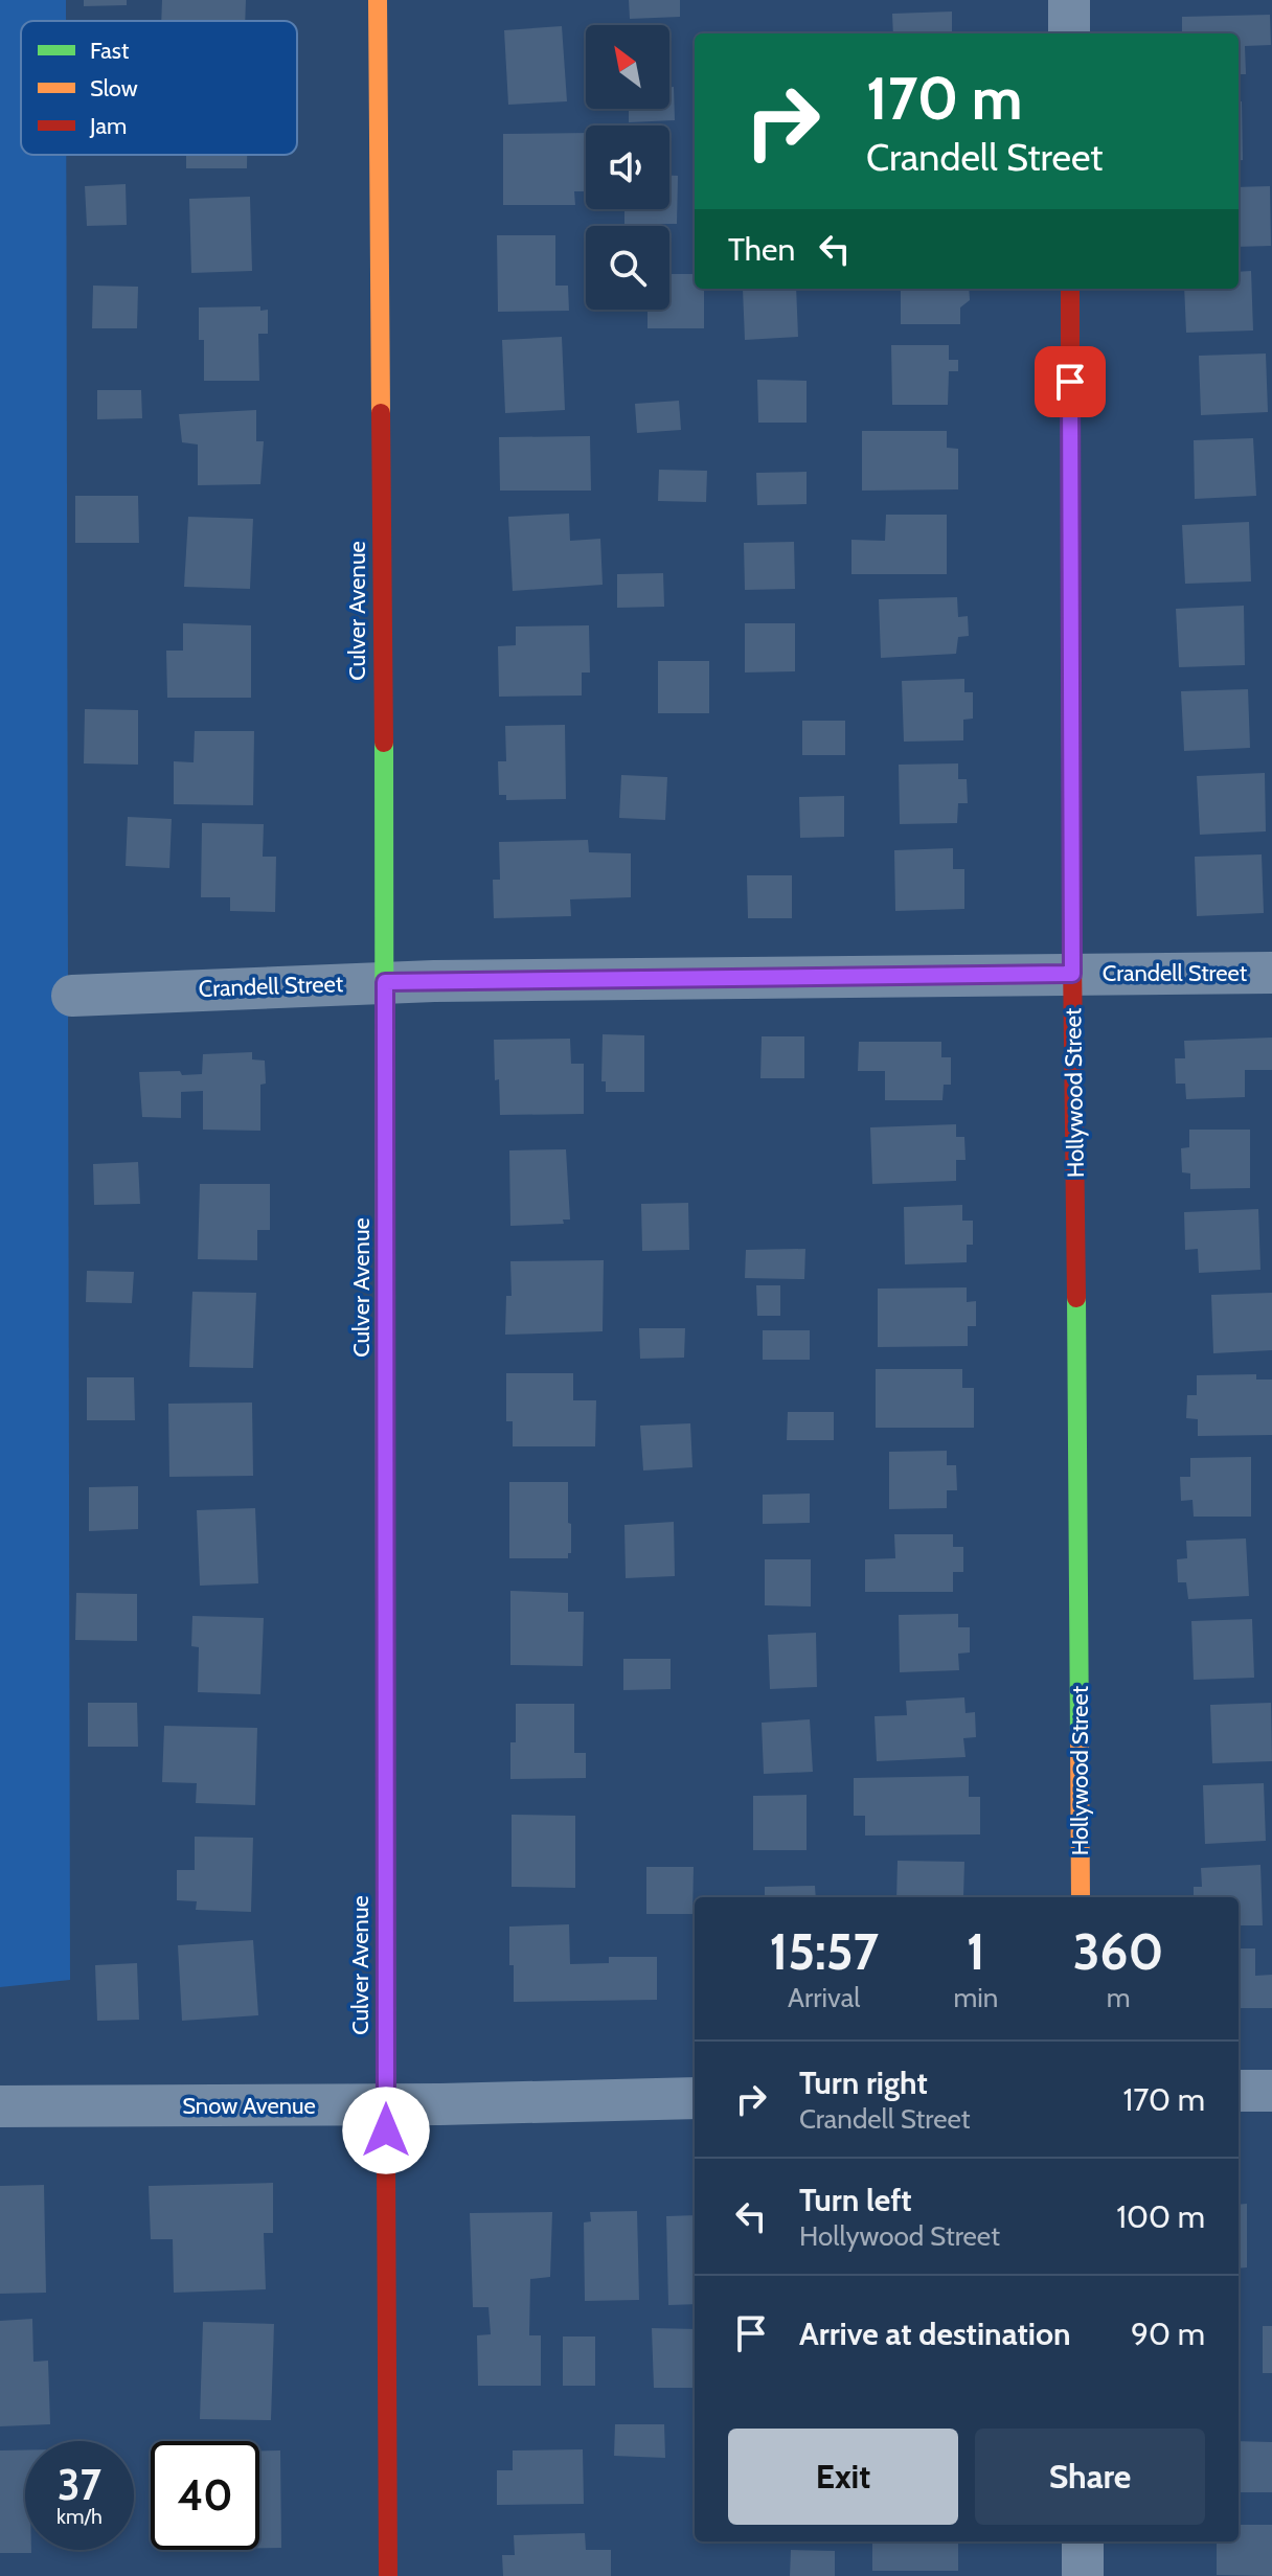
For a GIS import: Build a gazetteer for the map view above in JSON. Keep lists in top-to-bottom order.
{
  "streets": {
    "street": [
      "Culver Avenue",
      "Crandell Street",
      "Hollywood Street",
      "Snow Avenue"
    ]
  },
  "crossings": [
    ["Culver Avenue", "Crandell Street"],
    ["Culver Avenue", "Snow Avenue"],
    ["Crandell Street", "Hollywood Street"]
  ],
  "legend": ["Fast", "Slow", "Jam"],
  "north": "top left",
  "page": {
    "turn": ["170 m", "Crandell Street"],
    "then": "Then",
    "eta": [
      "15:57",
      "Arrival",
      "1",
      "min",
      "360",
      "m"
    ],
    "list": [
      {
        "name": "Turn right",
        "note": "Crandell Street",
        "value": "170 m"
      },
      {
        "name": "Turn left",
        "note": "Hollywood Street",
        "value": "100 m"
      },
      {
        "name": "Arrive at destination",
        "value": "90 m"
      }
    ],
    "buttons": ["Exit", "Share"],
    "speed": "37 km/h",
    "limit": "40"
  }
}
